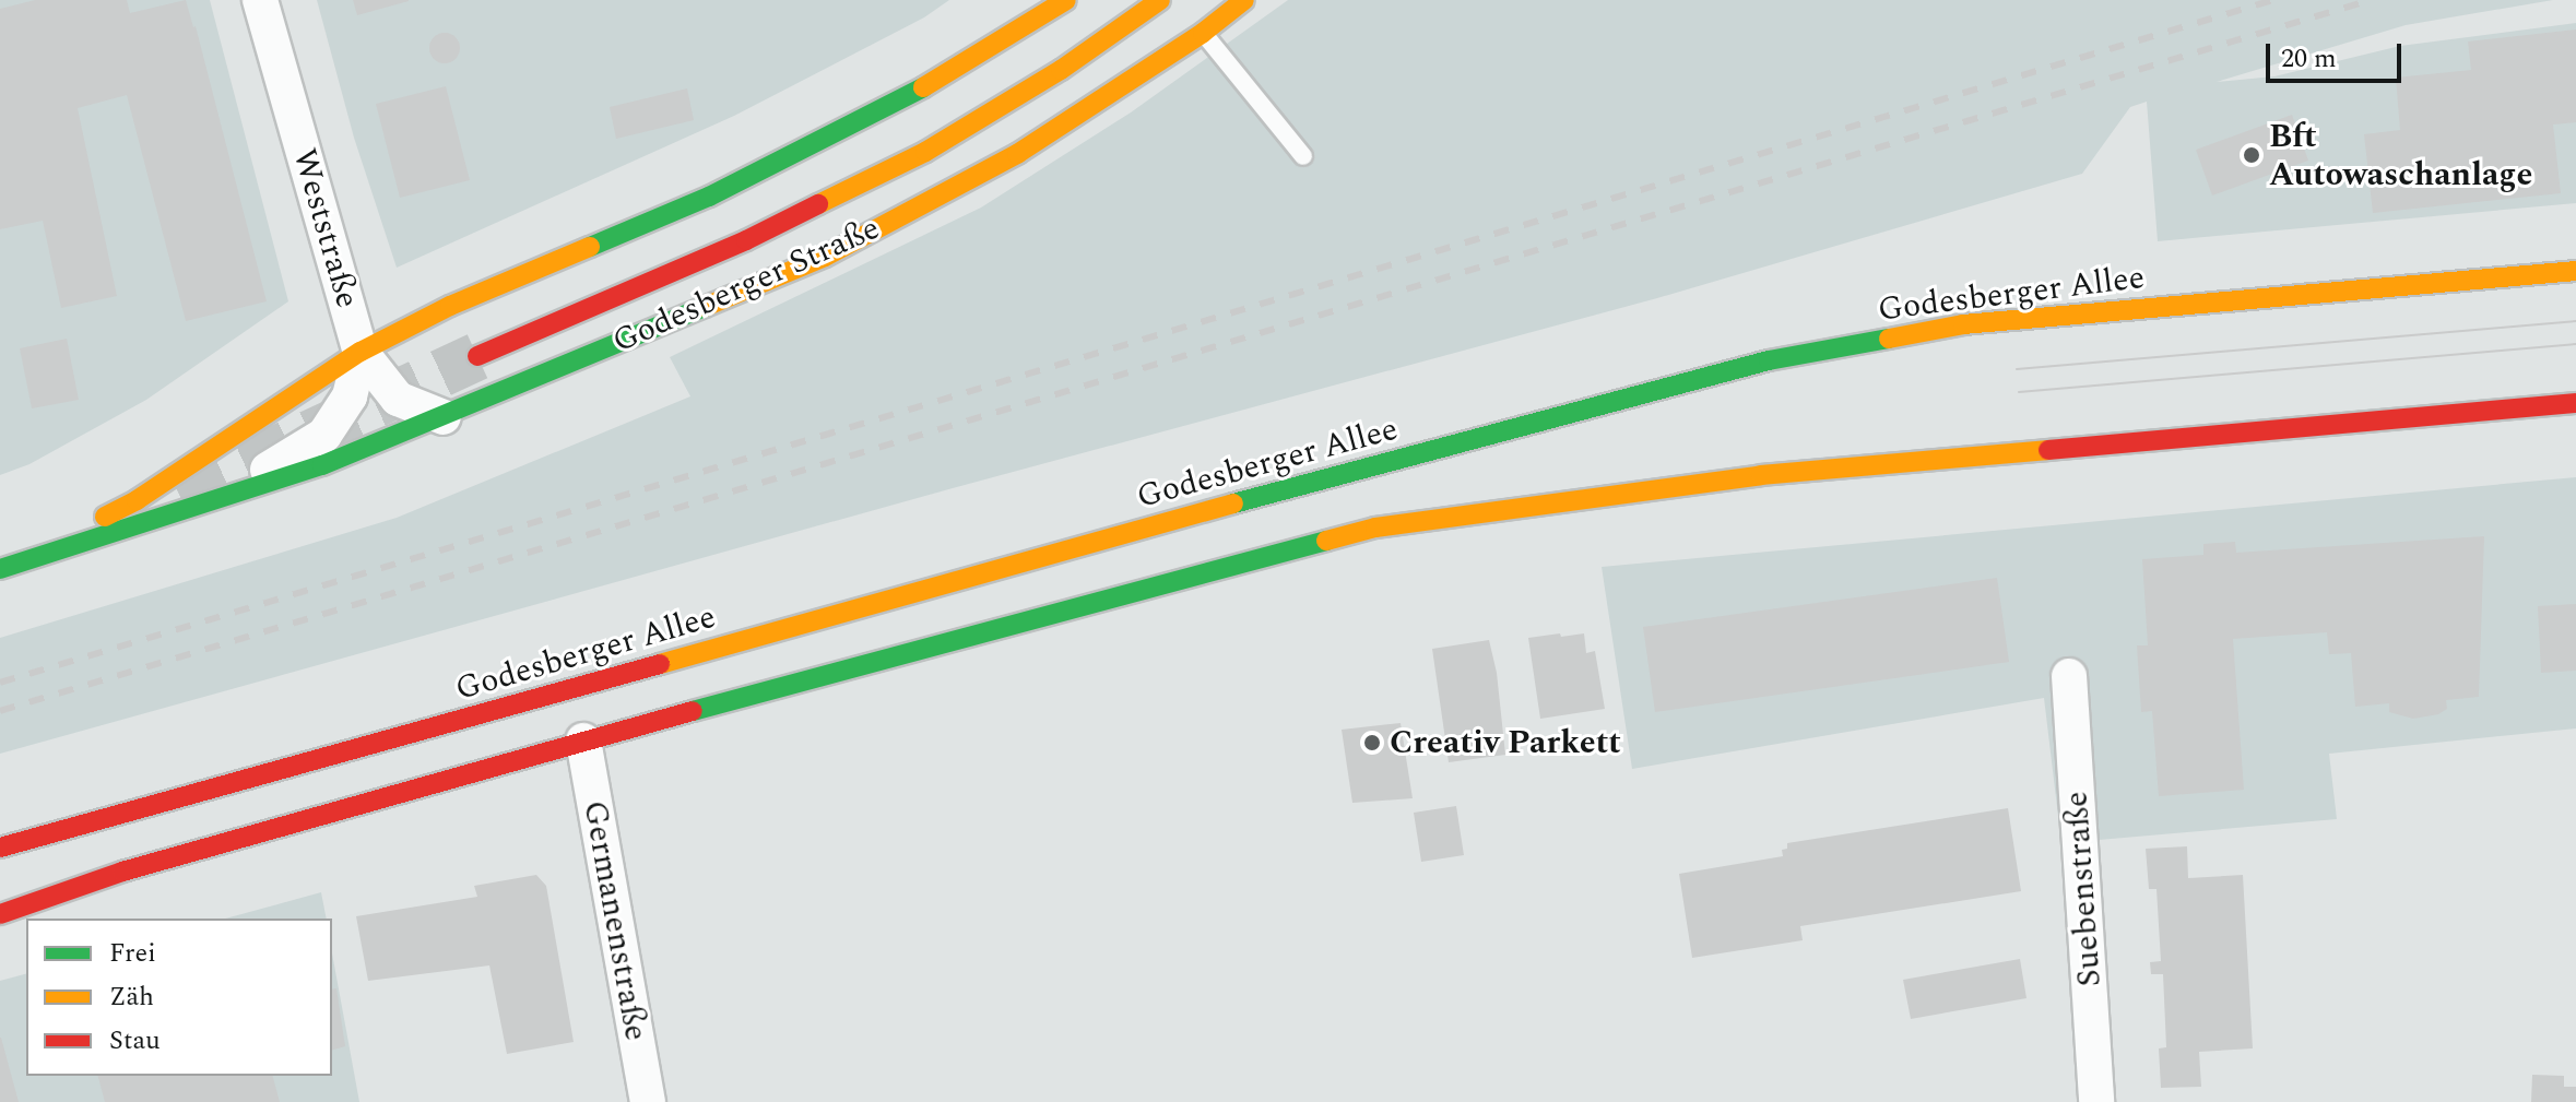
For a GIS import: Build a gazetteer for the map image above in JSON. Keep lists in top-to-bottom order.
{
  "streets": {
    "main road": ["Godesberger Straße", "Godesberger Allee"],
    "street": ["Weststraße", "Suebenstraße", "Germanenstraße"]
  },
  "crossings": [
    ["Weststraße", "Godesberger Straße"]
  ],
  "places": ["Bft Autowaschanlage", "Creativ Parkett"],
  "legend": ["Frei", "Zäh", "Stau"],
  "scale_bar": "20 m"
}
